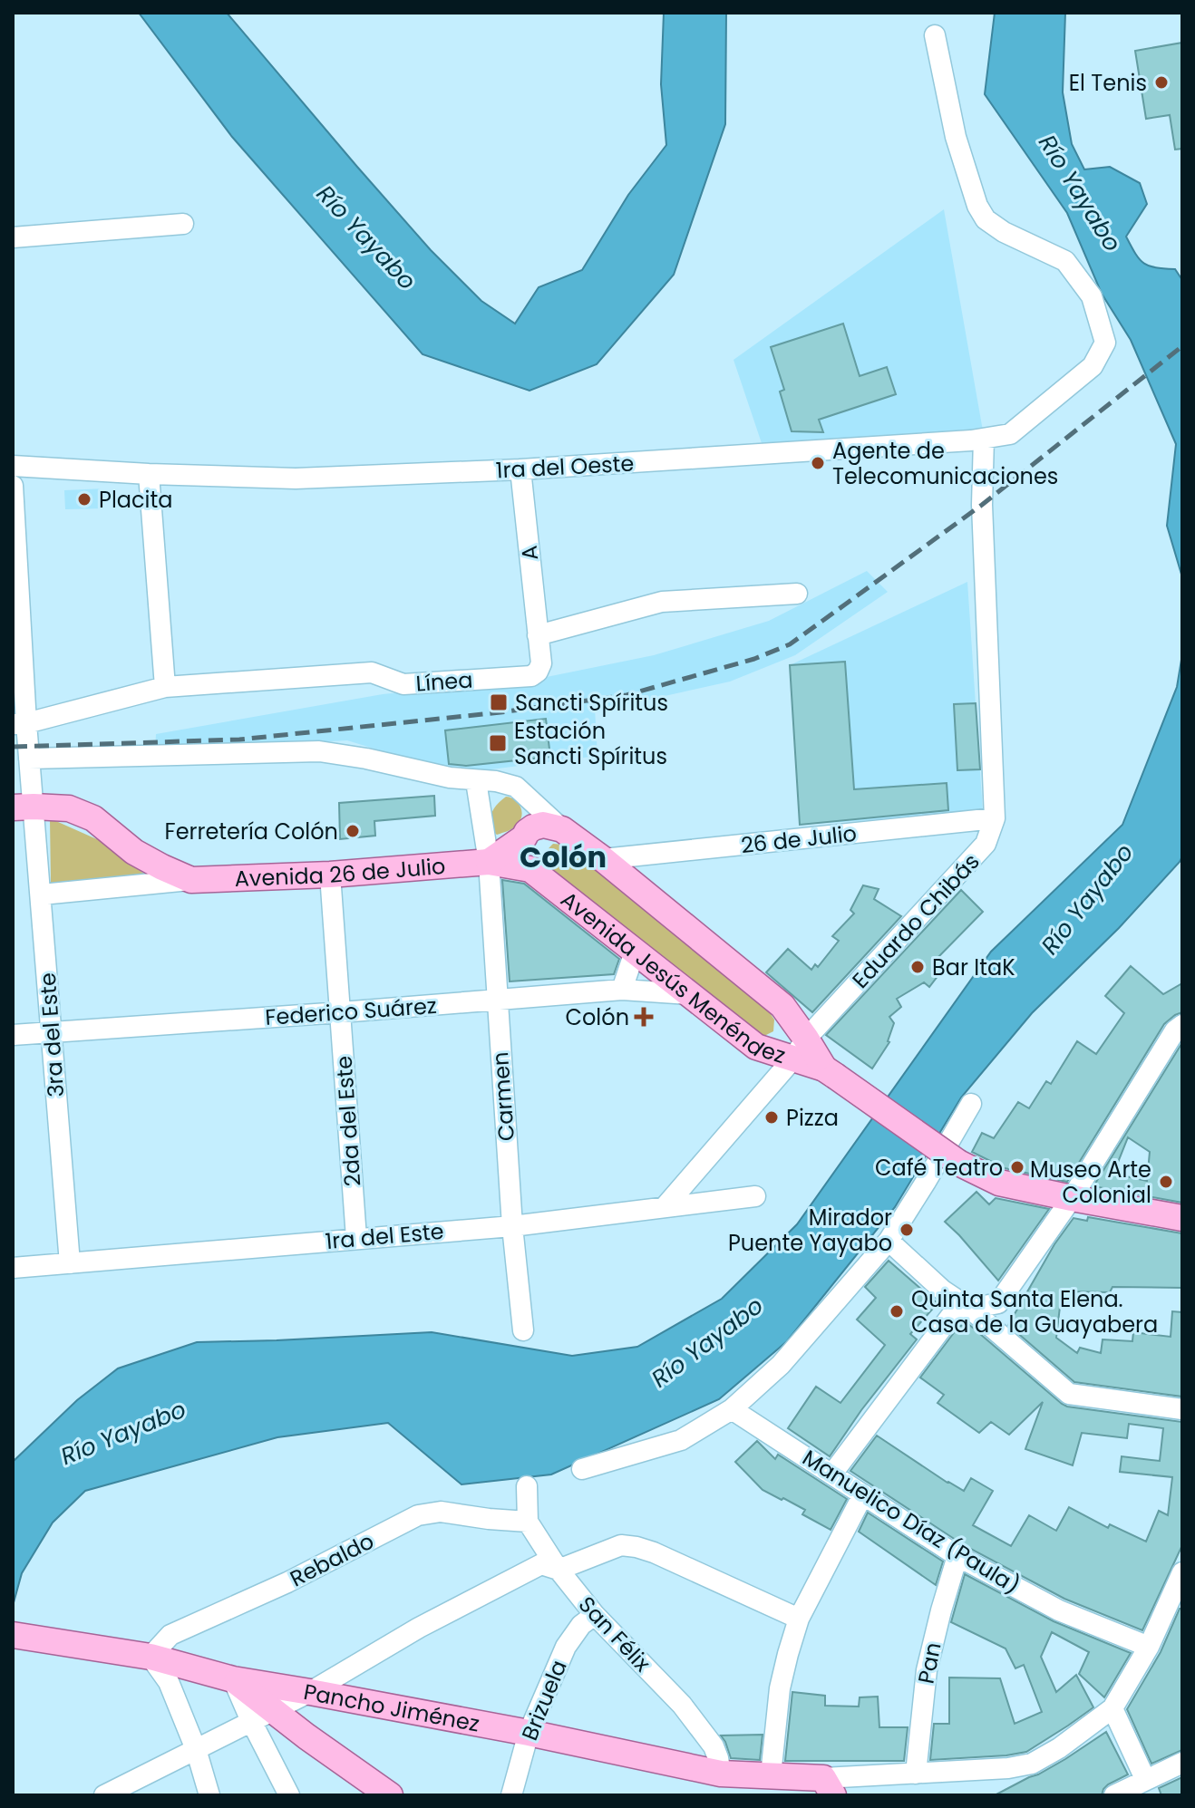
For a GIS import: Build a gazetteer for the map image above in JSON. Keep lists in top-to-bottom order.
{
  "streets": {
    "main road": ["Avenida 26 de Julio", "Avenida Jesús Menéndez", "Pancho Jiménez"],
    "street": [
      "1ra del Oeste",
      "A",
      "Línea",
      "26 de Julio",
      "Eduardo Chibás",
      "Federico Suárez",
      "3ra del Este",
      "Carmen",
      "2da del Este",
      "1ra del Este",
      "Manuelico Díaz (Paula)",
      "Rebaldo",
      "San Félix",
      "Pan",
      "Brizuela"
    ]
  },
  "crossings": [
    ["1ra del Oeste", "A"],
    ["1ra del Oeste", "Eduardo Chibás"],
    ["A", "Línea"],
    ["Línea", "3ra del Este"],
    ["26 de Julio", "Eduardo Chibás"],
    ["26 de Julio", "Avenida Jesús Menéndez"],
    ["Avenida 26 de Julio", "Avenida Jesús Menéndez"],
    ["Avenida 26 de Julio", "3ra del Este"],
    ["Avenida 26 de Julio", "Carmen"],
    ["Avenida 26 de Julio", "2da del Este"],
    ["Eduardo Chibás", "Avenida Jesús Menéndez"],
    ["Eduardo Chibás", "1ra del Este"],
    ["Avenida Jesús Menéndez", "Federico Suárez"],
    ["Federico Suárez", "3ra del Este"],
    ["Federico Suárez", "Carmen"],
    ["Federico Suárez", "2da del Este"],
    ["3ra del Este", "1ra del Este"],
    ["Carmen", "1ra del Este"],
    ["2da del Este", "1ra del Este"],
    ["Manuelico Díaz (Paula)", "Pan"],
    ["Rebaldo", "San Félix"],
    ["Rebaldo", "Pancho Jiménez"],
    ["San Félix", "Brizuela"],
    ["San Félix", "Pancho Jiménez"],
    ["Brizuela", "Pancho Jiménez"]
  ],
  "districts": ["Colón"],
  "water": ["Río Yayabo"],
  "places": {
    "other": [
      "El Tenis",
      "Agente de Telecomunicaciones",
      "Placita",
      "Ferretería Colón",
      "Bar ItaK",
      "Pizza",
      "Café Teatro",
      "Museo Arte Colonial",
      "Mirador Puente Yayabo",
      "Quinta Santa Elena. Casa de la Guayabera"
    ],
    "transit": ["Sancti Spíritus", "Estación Sancti Spíritus"],
    "health": ["Colón"]
  }
}
